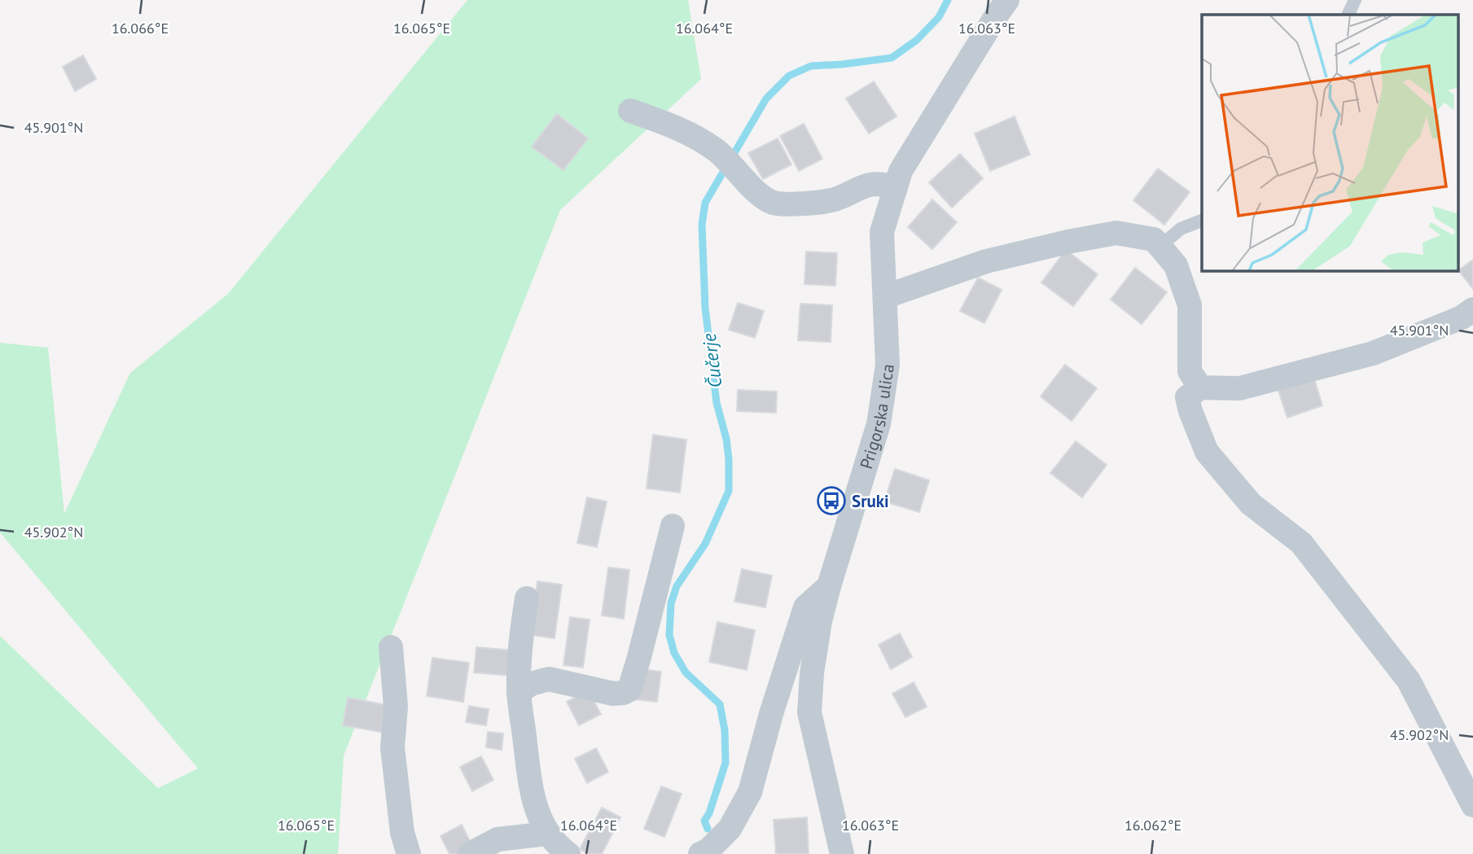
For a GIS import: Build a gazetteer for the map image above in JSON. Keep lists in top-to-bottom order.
{
  "streets": {
    "street": ["Prigorska ulica"]
  },
  "water": ["Čučerje"],
  "places": {
    "bus stop": ["Sruki"]
  },
  "coordinates": [
    "16.066°E",
    "16.065°E",
    "16.064°E",
    "16.063°E",
    "45.901°N",
    "45.902°N",
    "16.062°E"
  ]
}
